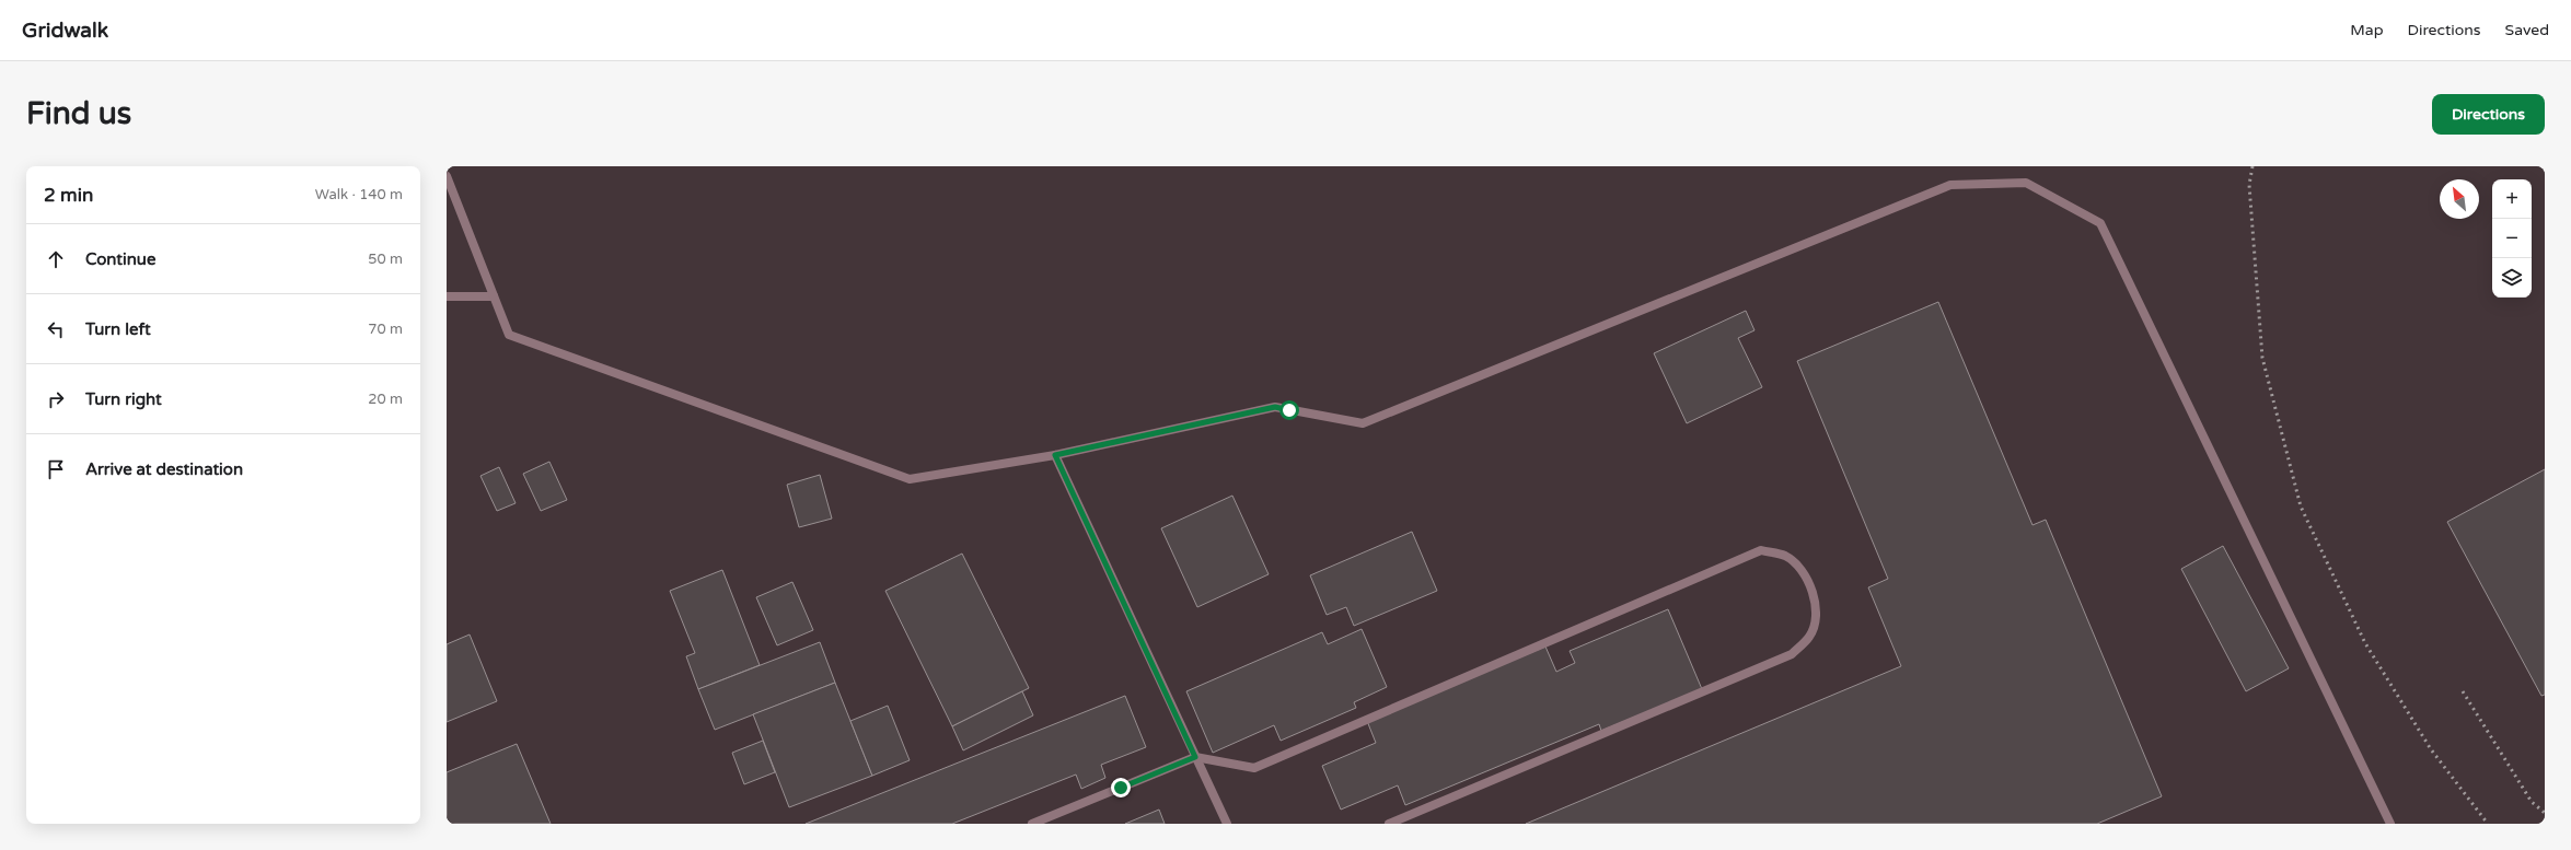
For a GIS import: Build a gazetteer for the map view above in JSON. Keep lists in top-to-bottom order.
{
  "north": "top left",
  "page": {
    "header": "Gridwalk",
    "nav": ["Map", "Directions", "Saved"],
    "buttons": "Directions",
    "title": "Find us",
    "heading": ["2 min", "Walk · 140 m"],
    "map_buttons": ["+", "−"],
    "list": [
      ["Continue", "50 m"],
      ["Turn left", "70 m"],
      ["Turn right", "20 m"],
      "Arrive at destination"
    ]
  }
}
